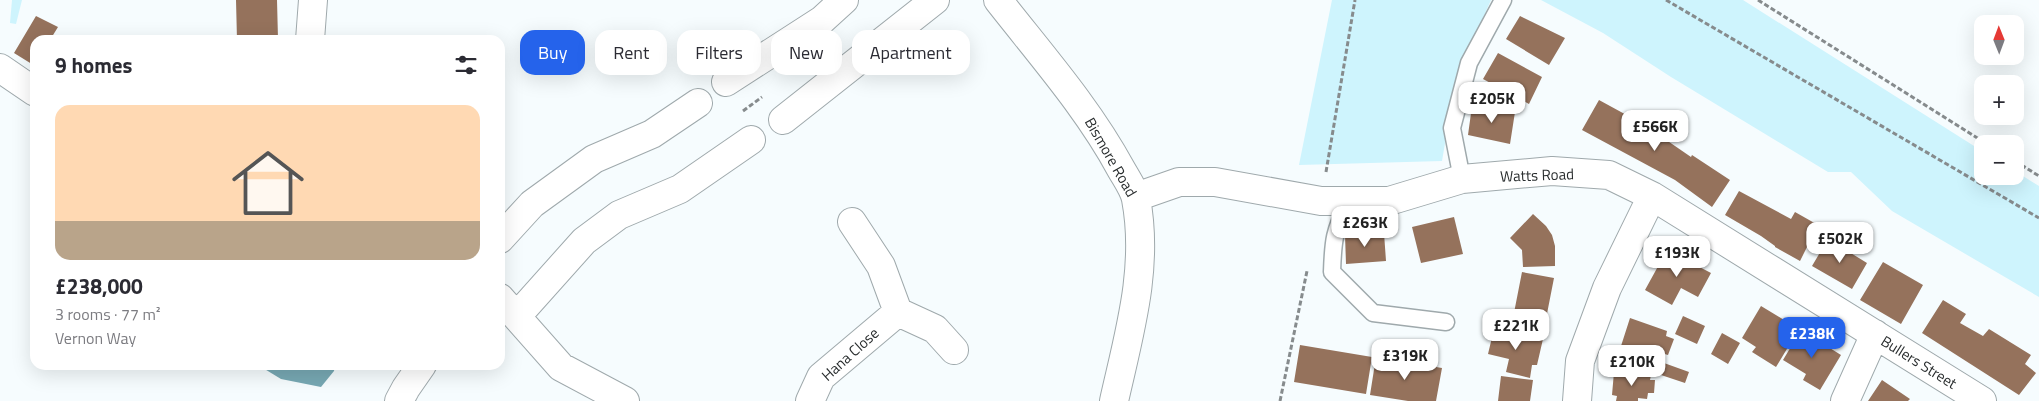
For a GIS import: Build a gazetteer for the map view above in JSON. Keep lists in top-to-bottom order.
{
  "streets": {
    "street": [
      "Bismore Road",
      "Watts Road",
      "Hana Close",
      "Bullers Street"
    ]
  },
  "crossings": [
    ["Bismore Road", "Watts Road"],
    ["Watts Road", "Bullers Street"]
  ],
  "north": "top",
  "page": {
    "map_buttons": ["+", "−"],
    "chip": [
      "Buy",
      "Rent",
      "Filters",
      "New",
      "Apartment"
    ],
    "heading": "9 homes",
    "price": [
      "£205K",
      "£566K",
      "£263K",
      "£502K",
      "£193K",
      "£221K",
      "£238K",
      "£319K",
      "£210K"
    ],
    "list": [
      {
        "name": "£238,000",
        "note": "3 rooms · 77 m² · Vernon Way"
      }
    ]
  }
}
